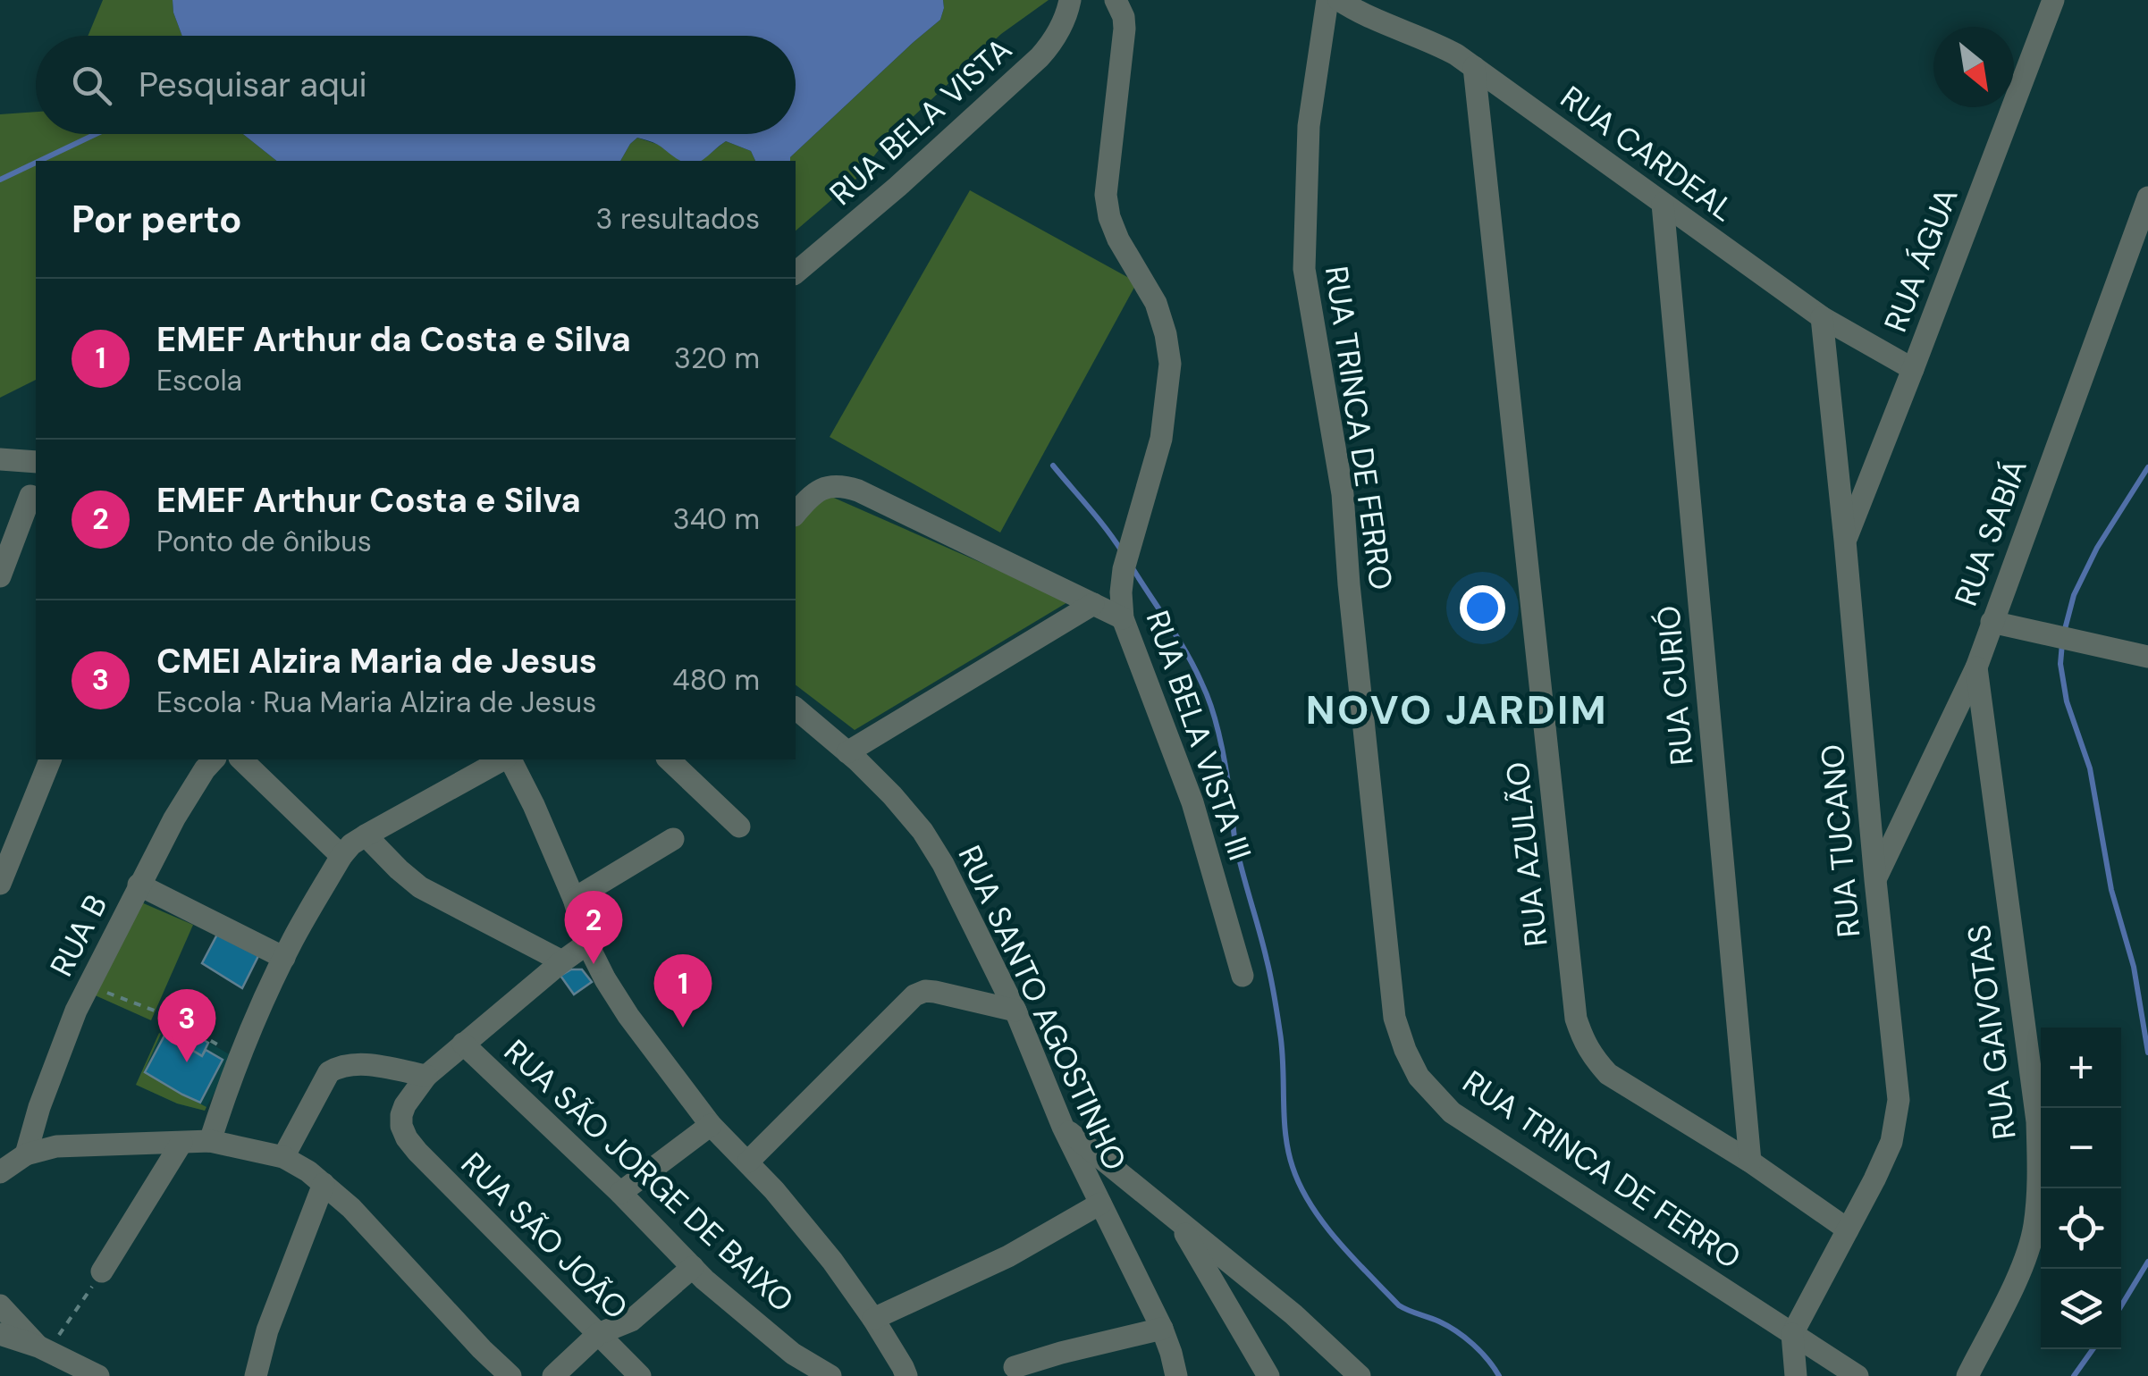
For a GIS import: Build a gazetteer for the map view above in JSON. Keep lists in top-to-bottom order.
{
  "streets": {
    "street": [
      "RUA BELA VISTA",
      "RUA CARDEAL",
      "RUA ÁGUA",
      "RUA TRINCA DE FERRO",
      "RUA SABIÁ",
      "RUA CURIÓ",
      "RUA BELA VISTA III",
      "RUA TUCANO",
      "RUA AZULÃO",
      "RUA B",
      "RUA SANTO AGOSTINHO",
      "RUA GAIVOTAS",
      "RUA SÃO JORGE DE BAIXO",
      "RUA SÃO JOÃO"
    ]
  },
  "crossings": [
    ["RUA CARDEAL", "RUA ÁGUA"],
    ["RUA CARDEAL", "RUA CURIÓ"],
    ["RUA CARDEAL", "RUA TUCANO"],
    ["RUA CARDEAL", "RUA AZULÃO"],
    ["RUA ÁGUA", "RUA TUCANO"],
    ["RUA TRINCA DE FERRO", "RUA TUCANO"],
    ["RUA SABIÁ", "RUA TUCANO"],
    ["RUA SABIÁ", "RUA GAIVOTAS"],
    ["RUA CURIÓ", "RUA AZULÃO"],
    ["RUA TUCANO", "RUA AZULÃO"]
  ],
  "districts": ["NOVO JARDIM"],
  "north": "bottom right",
  "page": {
    "search": "Pesquisar aqui",
    "heading": ["Por perto", "3 resultados"],
    "list": [
      {
        "mark": "1",
        "name": "EMEF Arthur da Costa e Silva",
        "note": "Escola",
        "value": "320 m"
      },
      {
        "mark": "2",
        "name": "EMEF Arthur Costa e Silva",
        "note": "Ponto de ônibus",
        "value": "340 m"
      },
      {
        "mark": "3",
        "name": "CMEI Alzira Maria de Jesus",
        "note": "Escola · Rua Maria Alzira de Jesus",
        "value": "480 m"
      }
    ],
    "pins": ["2", "1", "3"],
    "map_buttons": ["+", "−"]
  }
}
